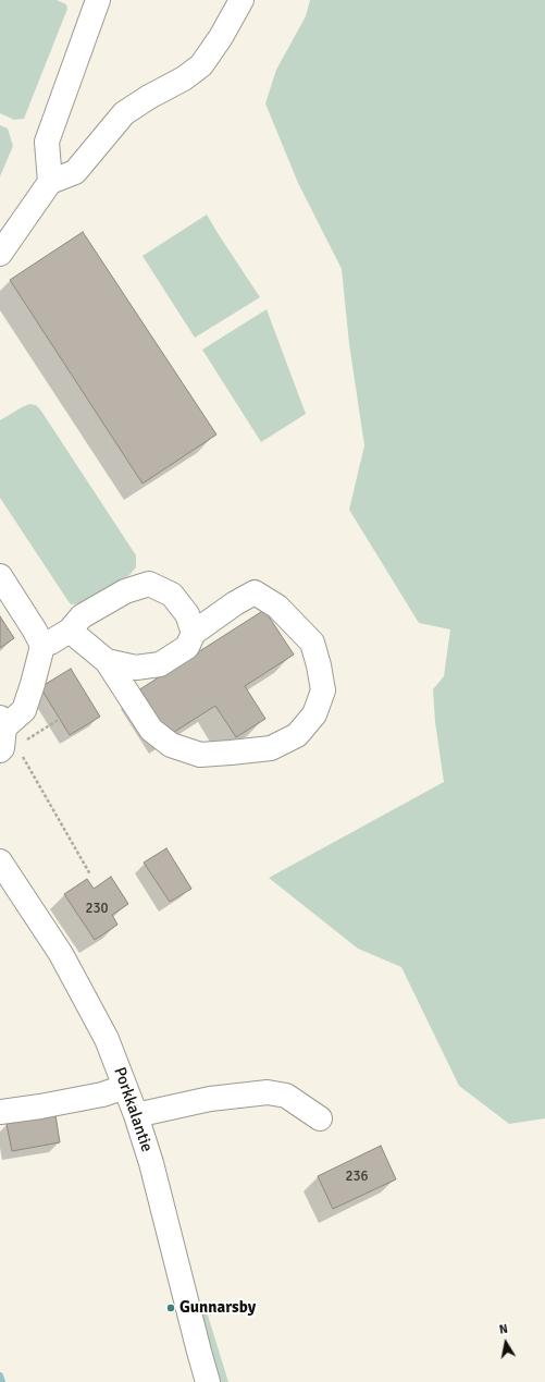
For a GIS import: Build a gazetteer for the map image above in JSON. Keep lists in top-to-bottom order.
{
  "streets": {
    "street": ["Porkkalantie"]
  },
  "places": ["Gunnarsby"],
  "house_numbers": ["230", "236"],
  "north": "top"
}
